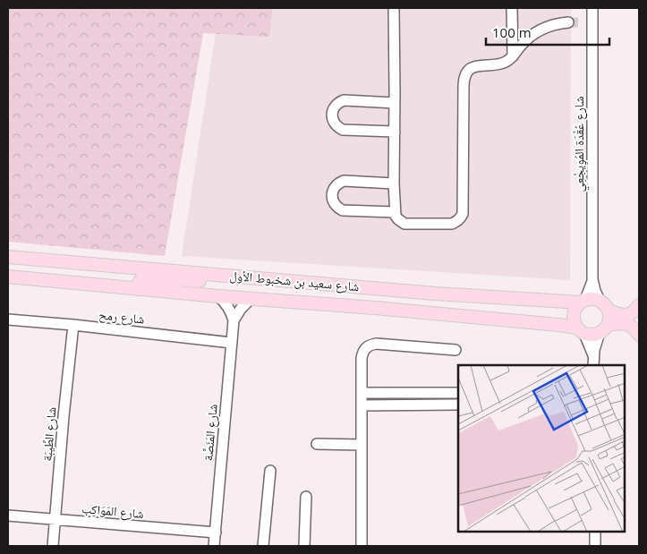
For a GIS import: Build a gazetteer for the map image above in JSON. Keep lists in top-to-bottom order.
{
  "streets": {
    "main road": ["شارع سعيد بن شخبوط الأول"],
    "street": [
      "شارع عُقْدَة المُوِيجْعِي",
      "شارع رمح",
      "شارع المَنَصَّة",
      "شارع الطِّيبَة",
      "شارع المَوَاكِب"
    ]
  },
  "crossings": [
    ["شارع عُقْدَة المُوِيجْعِي", "شارع سعيد بن شخبوط الأول"],
    ["شارع رمح", "شارع المَنَصَّة"],
    ["شارع رمح", "شارع الطِّيبَة"],
    ["شارع المَنَصَّة", "شارع المَوَاكِب"],
    ["شارع الطِّيبَة", "شارع المَوَاكِب"]
  ],
  "scale_bar": "100 m"
}
